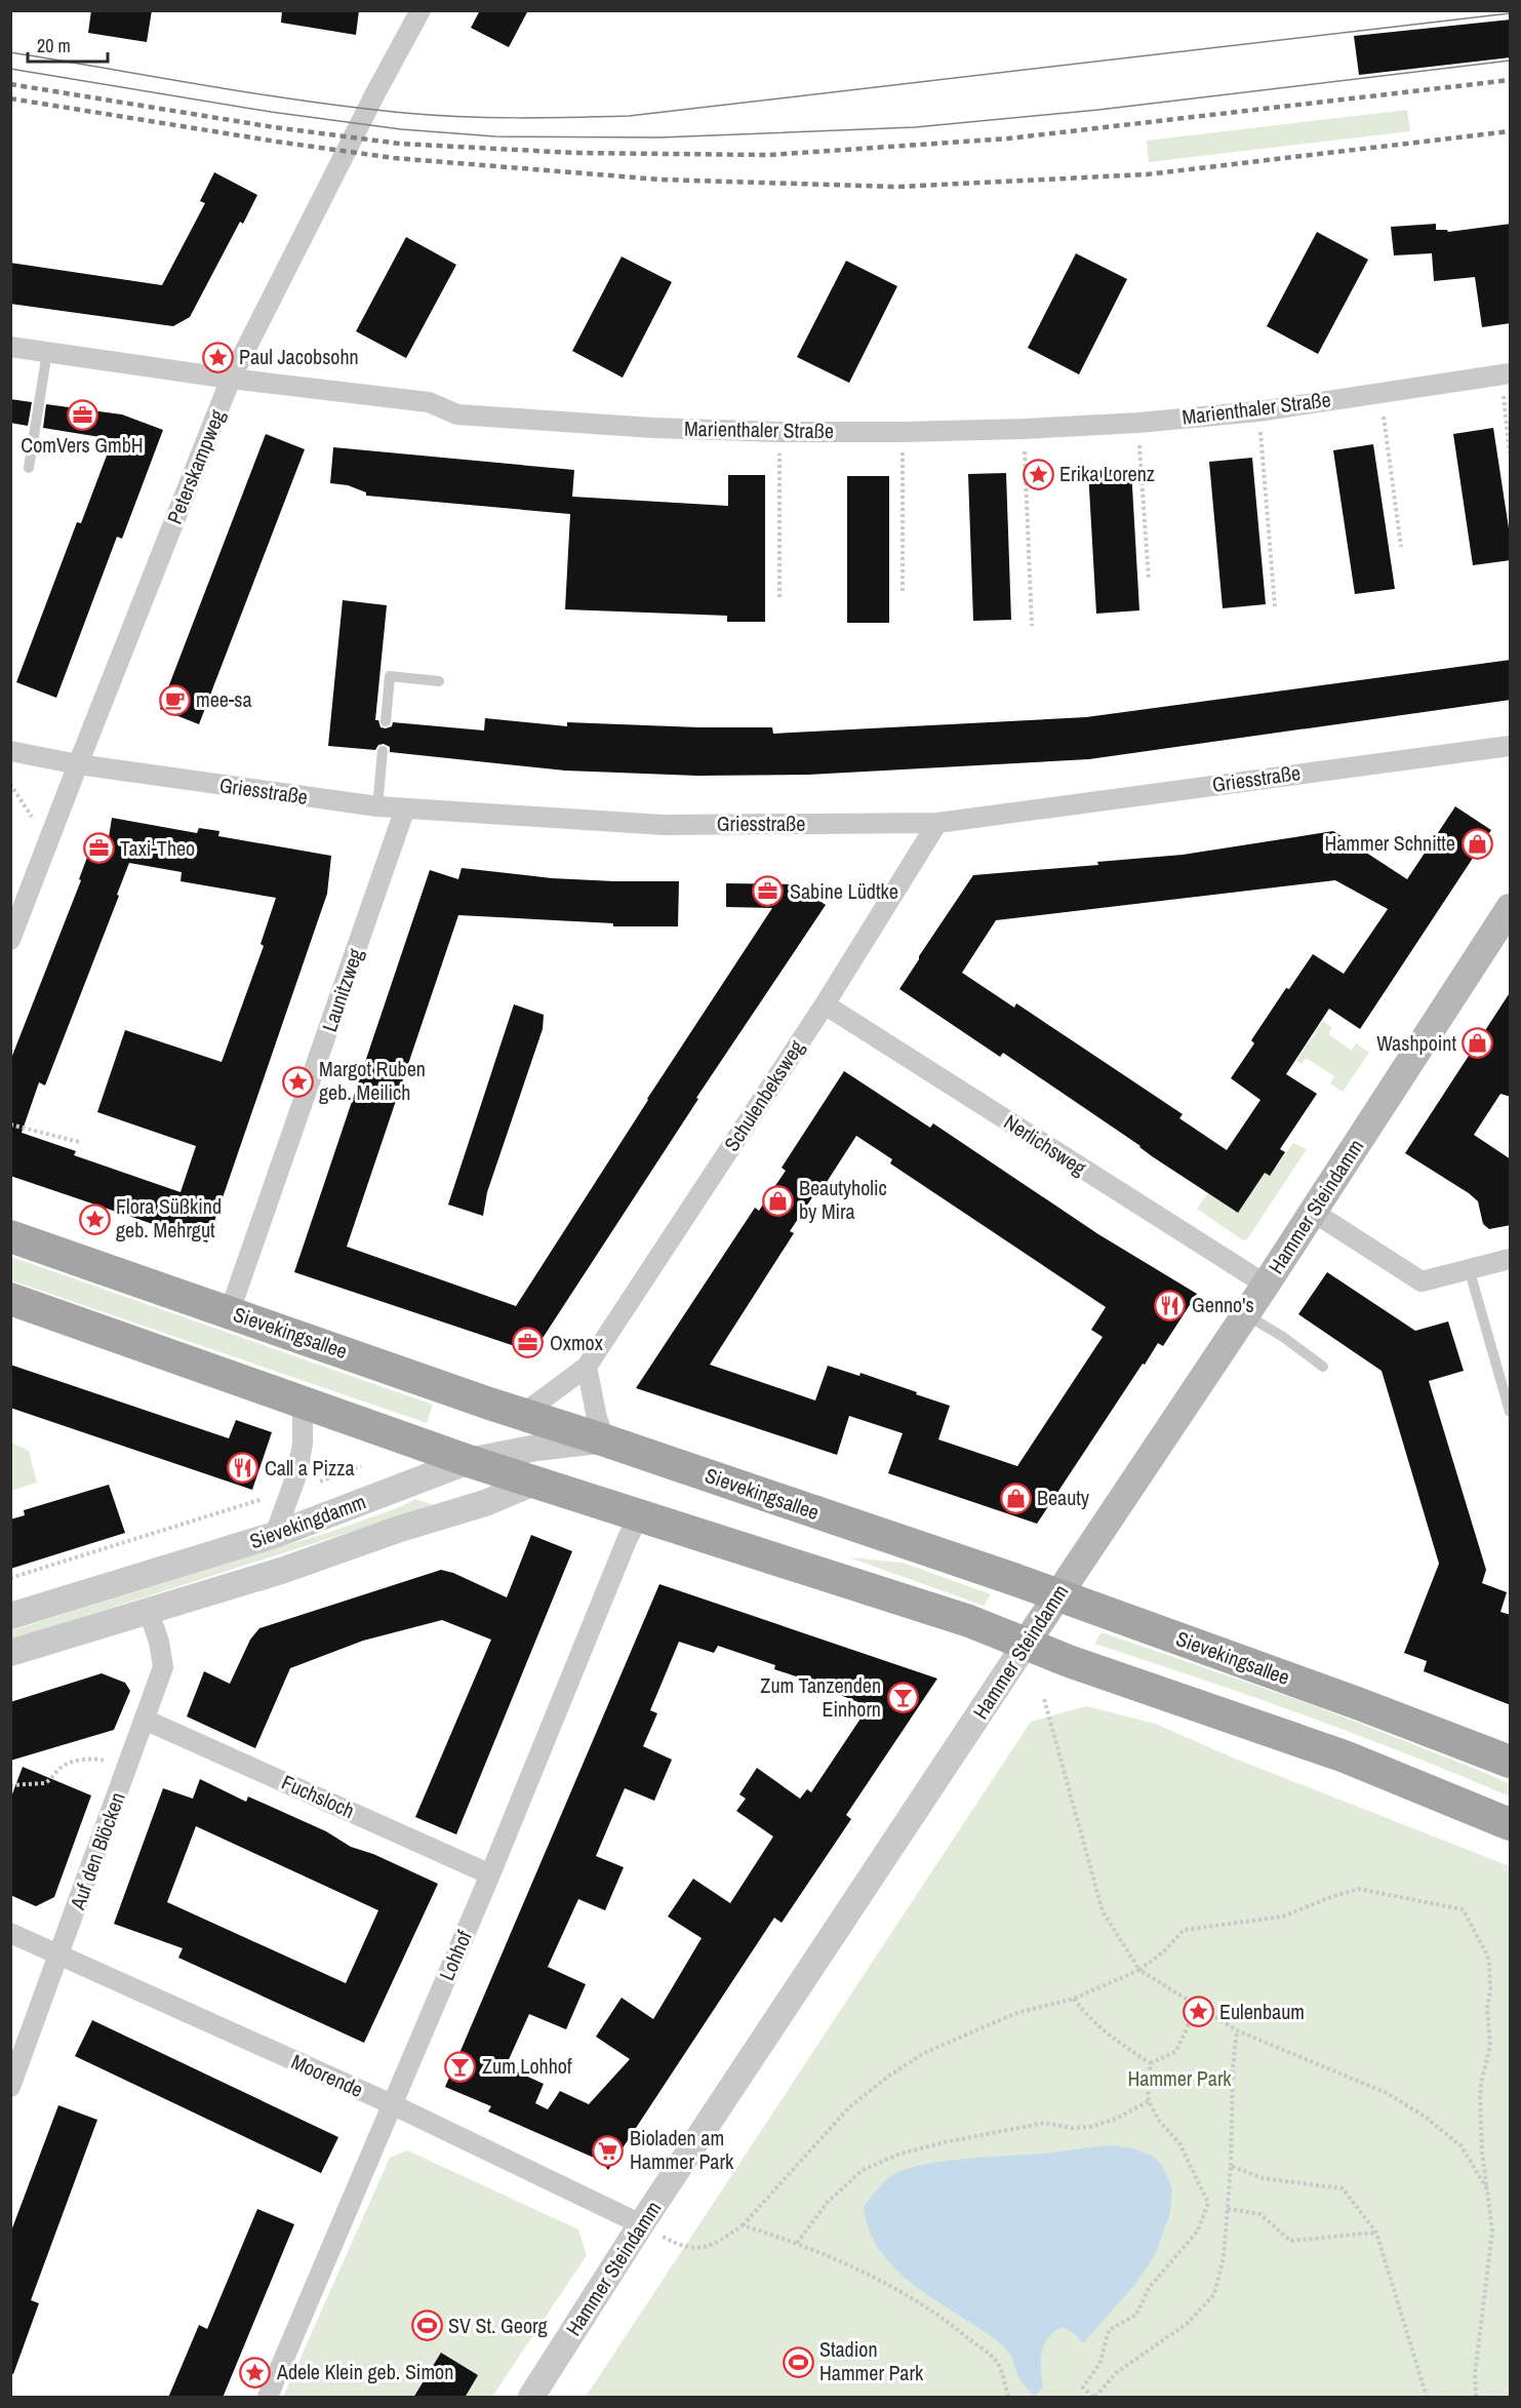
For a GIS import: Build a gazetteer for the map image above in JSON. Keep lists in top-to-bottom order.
{
  "streets": {
    "main road": ["Hammer Steindamm", "Sievekingsallee"],
    "street": [
      "Marienthaler Straße",
      "Peterskampweg",
      "Griesstraße",
      "Launitzweg",
      "Schulenbeksweg",
      "Nerlichsweg",
      "Sievekingdamm",
      "Fuchsloch",
      "Auf den Blöcken",
      "Lohhof",
      "Moorende"
    ]
  },
  "crossings": [
    ["Marienthaler Straße", "Peterskampweg"],
    ["Peterskampweg", "Griesstraße"],
    ["Griesstraße", "Launitzweg"],
    ["Griesstraße", "Schulenbeksweg"],
    ["Launitzweg", "Sievekingsallee"],
    ["Schulenbeksweg", "Nerlichsweg"],
    ["Schulenbeksweg", "Sievekingsallee"],
    ["Nerlichsweg", "Hammer Steindamm"],
    ["Hammer Steindamm", "Sievekingsallee"],
    ["Hammer Steindamm", "Moorende"],
    ["Sievekingsallee", "Sievekingdamm"],
    ["Sievekingdamm", "Auf den Blöcken"],
    ["Fuchsloch", "Auf den Blöcken"],
    ["Fuchsloch", "Lohhof"],
    ["Auf den Blöcken", "Moorende"],
    ["Lohhof", "Moorende"]
  ],
  "parks": ["Hammer Park"],
  "places": {
    "place": [
      "Paul Jacobsohn",
      "Erika Lorenz",
      "Margot Ruben geb. Meilich",
      "Flora Süßkind geb. Mehrgut",
      "Eulenbaum",
      "Adele Klein geb. Simon"
    ],
    "office": [
      "ComVers GmbH",
      "Taxi-Theo",
      "Sabine Lüdtke",
      "Oxmox"
    ],
    "cafe": ["mee-sa"],
    "shop": [
      "Hammer Schnitte",
      "Washpoint",
      "Beautyholic by Mira",
      "Beauty"
    ],
    "restaurant": ["Genno's", "Call a Pizza"],
    "bar": ["Zum Tanzenden Einhorn", "Zum Lohhof"],
    "supermarket": ["Bioladen am Hammer Park"],
    "sports": ["SV St. Georg", "Stadion Hammer Park"]
  },
  "scale_bar": "20 m"
}
